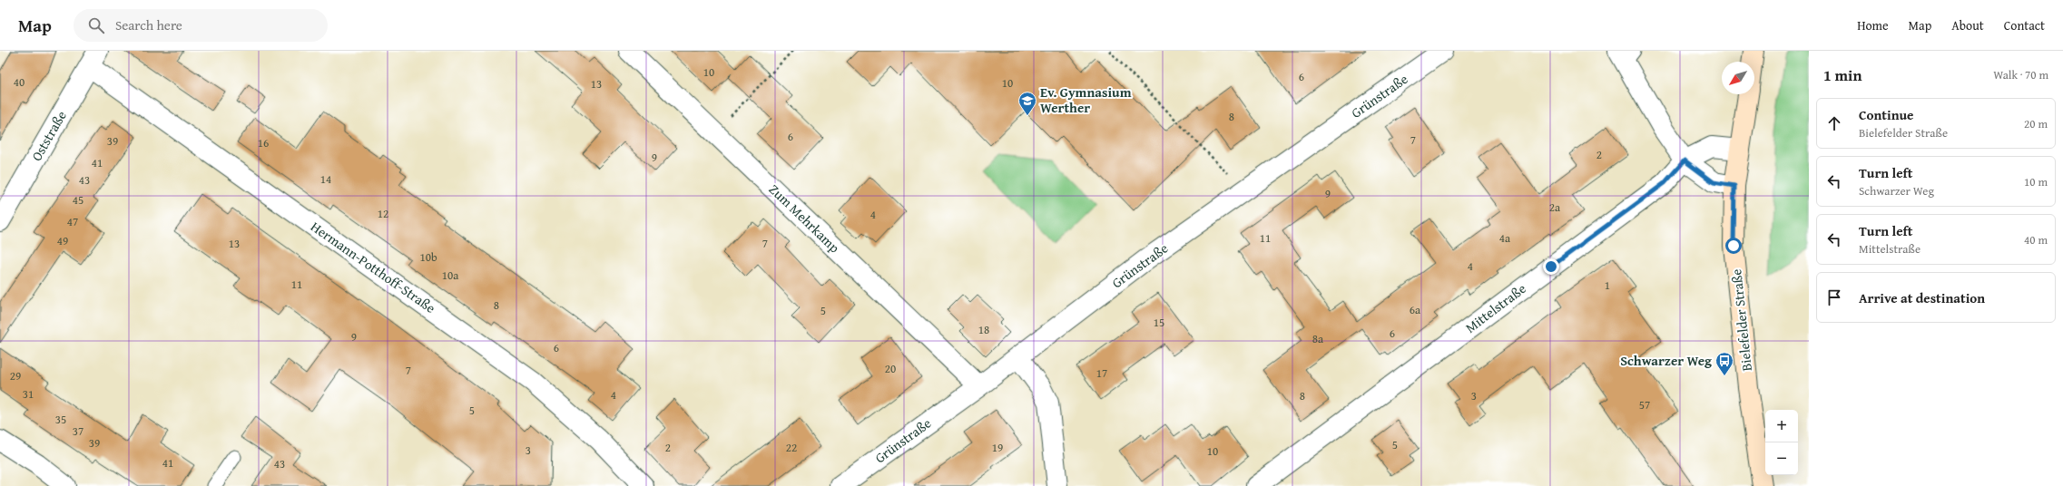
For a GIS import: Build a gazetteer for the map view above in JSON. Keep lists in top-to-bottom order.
{
  "streets": {
    "main road": ["Bielefelder Straße"],
    "street": [
      "Grünstraße",
      "Oststraße",
      "Zum Mehrkamp",
      "Hermann-Potthoff-Straße",
      "Mittelstraße"
    ]
  },
  "crossings": [
    ["Grünstraße", "Zum Mehrkamp"],
    ["Oststraße", "Hermann-Potthoff-Straße"],
    ["Mittelstraße", "Bielefelder Straße"]
  ],
  "places": {
    "school or university": ["Ev. Gymnasium Werther"],
    "bus stop": ["Schwarzer Weg"]
  },
  "house_numbers": [
    "10",
    "6",
    "40",
    "10",
    "13",
    "8",
    "6",
    "7",
    "39",
    "16",
    "2",
    "9",
    "41",
    "14",
    "43",
    "9",
    "45",
    "2a",
    "12",
    "4",
    "47",
    "11",
    "4a",
    "49",
    "13",
    "7",
    "10b",
    "4",
    "10a",
    "11",
    "1",
    "8",
    "6a",
    "5",
    "15",
    "18",
    "6",
    "9",
    "8a",
    "6",
    "20",
    "7",
    "17",
    "29",
    "31",
    "4",
    "8",
    "3",
    "57",
    "5",
    "35",
    "37",
    "39",
    "5",
    "2",
    "22",
    "19",
    "3",
    "10",
    "41",
    "43"
  ],
  "north": "bottom left",
  "page": {
    "header": "Map",
    "search": "Search here",
    "nav": [
      "Home",
      "Map",
      "About",
      "Contact"
    ],
    "heading": ["1 min", "Walk · 70 m"],
    "list": [
      ["Continue", "Bielefelder Straße", "20 m"],
      ["Turn left", "Schwarzer Weg", "10 m"],
      ["Turn left", "Mittelstraße", "40 m"],
      "Arrive at destination"
    ],
    "map_buttons": ["+", "−"]
  }
}
